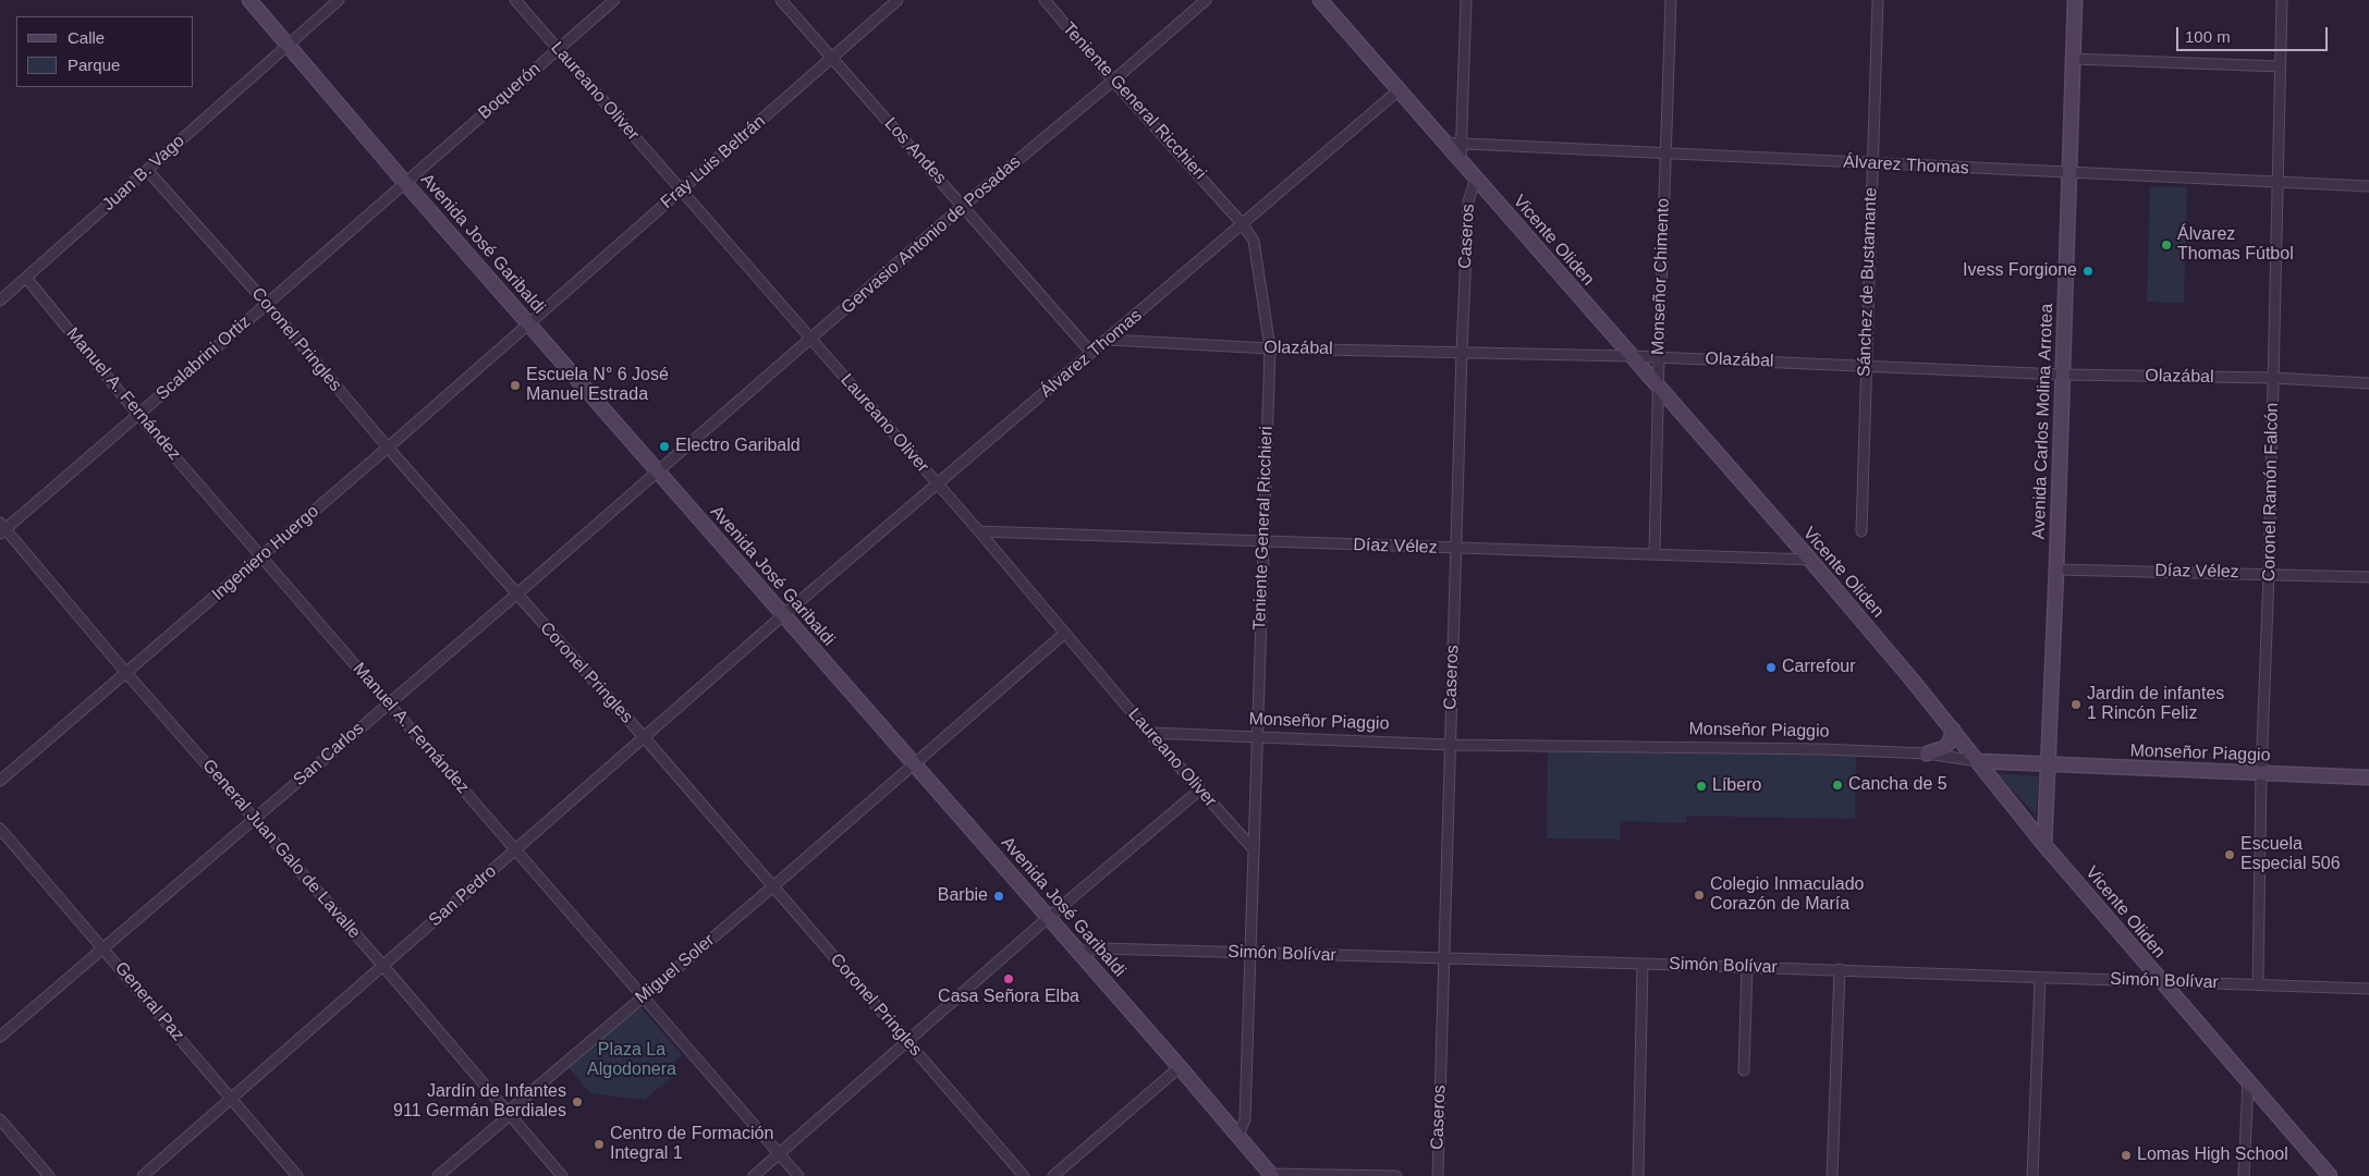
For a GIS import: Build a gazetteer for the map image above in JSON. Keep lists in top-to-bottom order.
{
  "streets": {
    "street": [
      "Boquerón",
      "Laureano Oliver",
      "Teniente General Ricchieri",
      "Los Andes",
      "Fray Luis Beltrán",
      "Álvarez Thomas",
      "Juan B. Vago",
      "Gervasio Antonio de Posadas",
      "Caseros",
      "Vicente Oliden",
      "Avenida José Garibaldi",
      "Monseñor Chimento",
      "Sánchez de Bustamante",
      "Coronel Pringles",
      "Olazábal",
      "Scalabrini Ortiz",
      "Manuel A. Fernández",
      "Avenida Carlos Molina Arrotea",
      "Coronel Ramón Falcón",
      "Díaz Vélez",
      "Ingeniero Huergo",
      "Monseñor Piaggio",
      "San Carlos",
      "General Juan Galo de Lavalle",
      "San Pedro",
      "Simón Bolívar",
      "Miguel Soler",
      "General Paz"
    ]
  },
  "crossings": [
    ["Boquerón", "Laureano Oliver"],
    ["Boquerón", "Avenida José Garibaldi"],
    ["Boquerón", "Scalabrini Ortiz"],
    ["Laureano Oliver", "Teniente General Ricchieri"],
    ["Laureano Oliver", "Fray Luis Beltrán"],
    ["Laureano Oliver", "Álvarez Thomas"],
    ["Laureano Oliver", "Gervasio Antonio de Posadas"],
    ["Laureano Oliver", "Díaz Vélez"],
    ["Laureano Oliver", "Monseñor Piaggio"],
    ["Laureano Oliver", "Miguel Soler"],
    ["Teniente General Ricchieri", "Álvarez Thomas"],
    ["Teniente General Ricchieri", "Gervasio Antonio de Posadas"],
    ["Teniente General Ricchieri", "Avenida José Garibaldi"],
    ["Teniente General Ricchieri", "Olazábal"],
    ["Teniente General Ricchieri", "Díaz Vélez"],
    ["Teniente General Ricchieri", "Monseñor Piaggio"],
    ["Teniente General Ricchieri", "Simón Bolívar"],
    ["Los Andes", "Fray Luis Beltrán"],
    ["Los Andes", "Álvarez Thomas"],
    ["Los Andes", "Gervasio Antonio de Posadas"],
    ["Fray Luis Beltrán", "Avenida José Garibaldi"],
    ["Fray Luis Beltrán", "Ingeniero Huergo"],
    ["Álvarez Thomas", "Vicente Oliden"],
    ["Álvarez Thomas", "Avenida José Garibaldi"],
    ["Álvarez Thomas", "Monseñor Chimento"],
    ["Álvarez Thomas", "Sánchez de Bustamante"],
    ["Álvarez Thomas", "Olazábal"],
    ["Álvarez Thomas", "Avenida Carlos Molina Arrotea"],
    ["Álvarez Thomas", "Coronel Ramón Falcón"],
    ["Álvarez Thomas", "San Pedro"],
    ["Juan B. Vago", "Avenida José Garibaldi"],
    ["Juan B. Vago", "Coronel Pringles"],
    ["Juan B. Vago", "Manuel A. Fernández"],
    ["Gervasio Antonio de Posadas", "Avenida José Garibaldi"],
    ["Gervasio Antonio de Posadas", "San Carlos"],
    ["Caseros", "Vicente Oliden"],
    ["Caseros", "Olazábal"],
    ["Caseros", "Díaz Vélez"],
    ["Caseros", "Monseñor Piaggio"],
    ["Caseros", "Simón Bolívar"],
    ["Vicente Oliden", "Monseñor Chimento"],
    ["Vicente Oliden", "Olazábal"],
    ["Vicente Oliden", "Avenida Carlos Molina Arrotea"],
    ["Vicente Oliden", "Díaz Vélez"],
    ["Vicente Oliden", "Monseñor Piaggio"],
    ["Vicente Oliden", "Simón Bolívar"],
    ["Avenida José Garibaldi", "Scalabrini Ortiz"],
    ["Avenida José Garibaldi", "Ingeniero Huergo"],
    ["Avenida José Garibaldi", "San Carlos"],
    ["Avenida José Garibaldi", "San Pedro"],
    ["Avenida José Garibaldi", "Simón Bolívar"],
    ["Avenida José Garibaldi", "Miguel Soler"],
    ["Monseñor Chimento", "Olazábal"],
    ["Monseñor Chimento", "Díaz Vélez"],
    ["Sánchez de Bustamante", "Olazábal"],
    ["Coronel Pringles", "Scalabrini Ortiz"],
    ["Coronel Pringles", "Ingeniero Huergo"],
    ["Coronel Pringles", "San Carlos"],
    ["Coronel Pringles", "San Pedro"],
    ["Coronel Pringles", "Miguel Soler"],
    ["Olazábal", "Avenida Carlos Molina Arrotea"],
    ["Olazábal", "Coronel Ramón Falcón"],
    ["Scalabrini Ortiz", "Manuel A. Fernández"],
    ["Scalabrini Ortiz", "General Juan Galo de Lavalle"],
    ["Manuel A. Fernández", "Ingeniero Huergo"],
    ["Manuel A. Fernández", "San Carlos"],
    ["Manuel A. Fernández", "San Pedro"],
    ["Manuel A. Fernández", "Miguel Soler"],
    ["Avenida Carlos Molina Arrotea", "Díaz Vélez"],
    ["Avenida Carlos Molina Arrotea", "Monseñor Piaggio"],
    ["Coronel Ramón Falcón", "Díaz Vélez"],
    ["Coronel Ramón Falcón", "Monseñor Piaggio"],
    ["Coronel Ramón Falcón", "Simón Bolívar"],
    ["Ingeniero Huergo", "General Juan Galo de Lavalle"],
    ["San Carlos", "General Juan Galo de Lavalle"],
    ["San Carlos", "General Paz"],
    ["General Juan Galo de Lavalle", "San Pedro"],
    ["General Juan Galo de Lavalle", "Miguel Soler"],
    ["San Pedro", "General Paz"]
  ],
  "parks": ["Plaza La Algodonera"],
  "places": [
    "Álvarez Thomas Fútbol",
    "Ivess Forgione",
    "Escuela N° 6 José Manuel Estrada",
    "Electro Garibald",
    "Carrefour",
    "Jardin de infantes 1 Rincón Feliz",
    "Cancha de 5",
    "Líbero",
    "Escuela Especial 506",
    "Colegio Inmaculado Corazón de María",
    "Barbie",
    "Casa Señora Elba",
    "Jardín de Infantes 911 Germán Berdiales",
    "Centro de Formación Integral 1",
    "Lomas High School"
  ],
  "legend": ["Calle", "Parque"],
  "scale_bar": "100 m"
}
